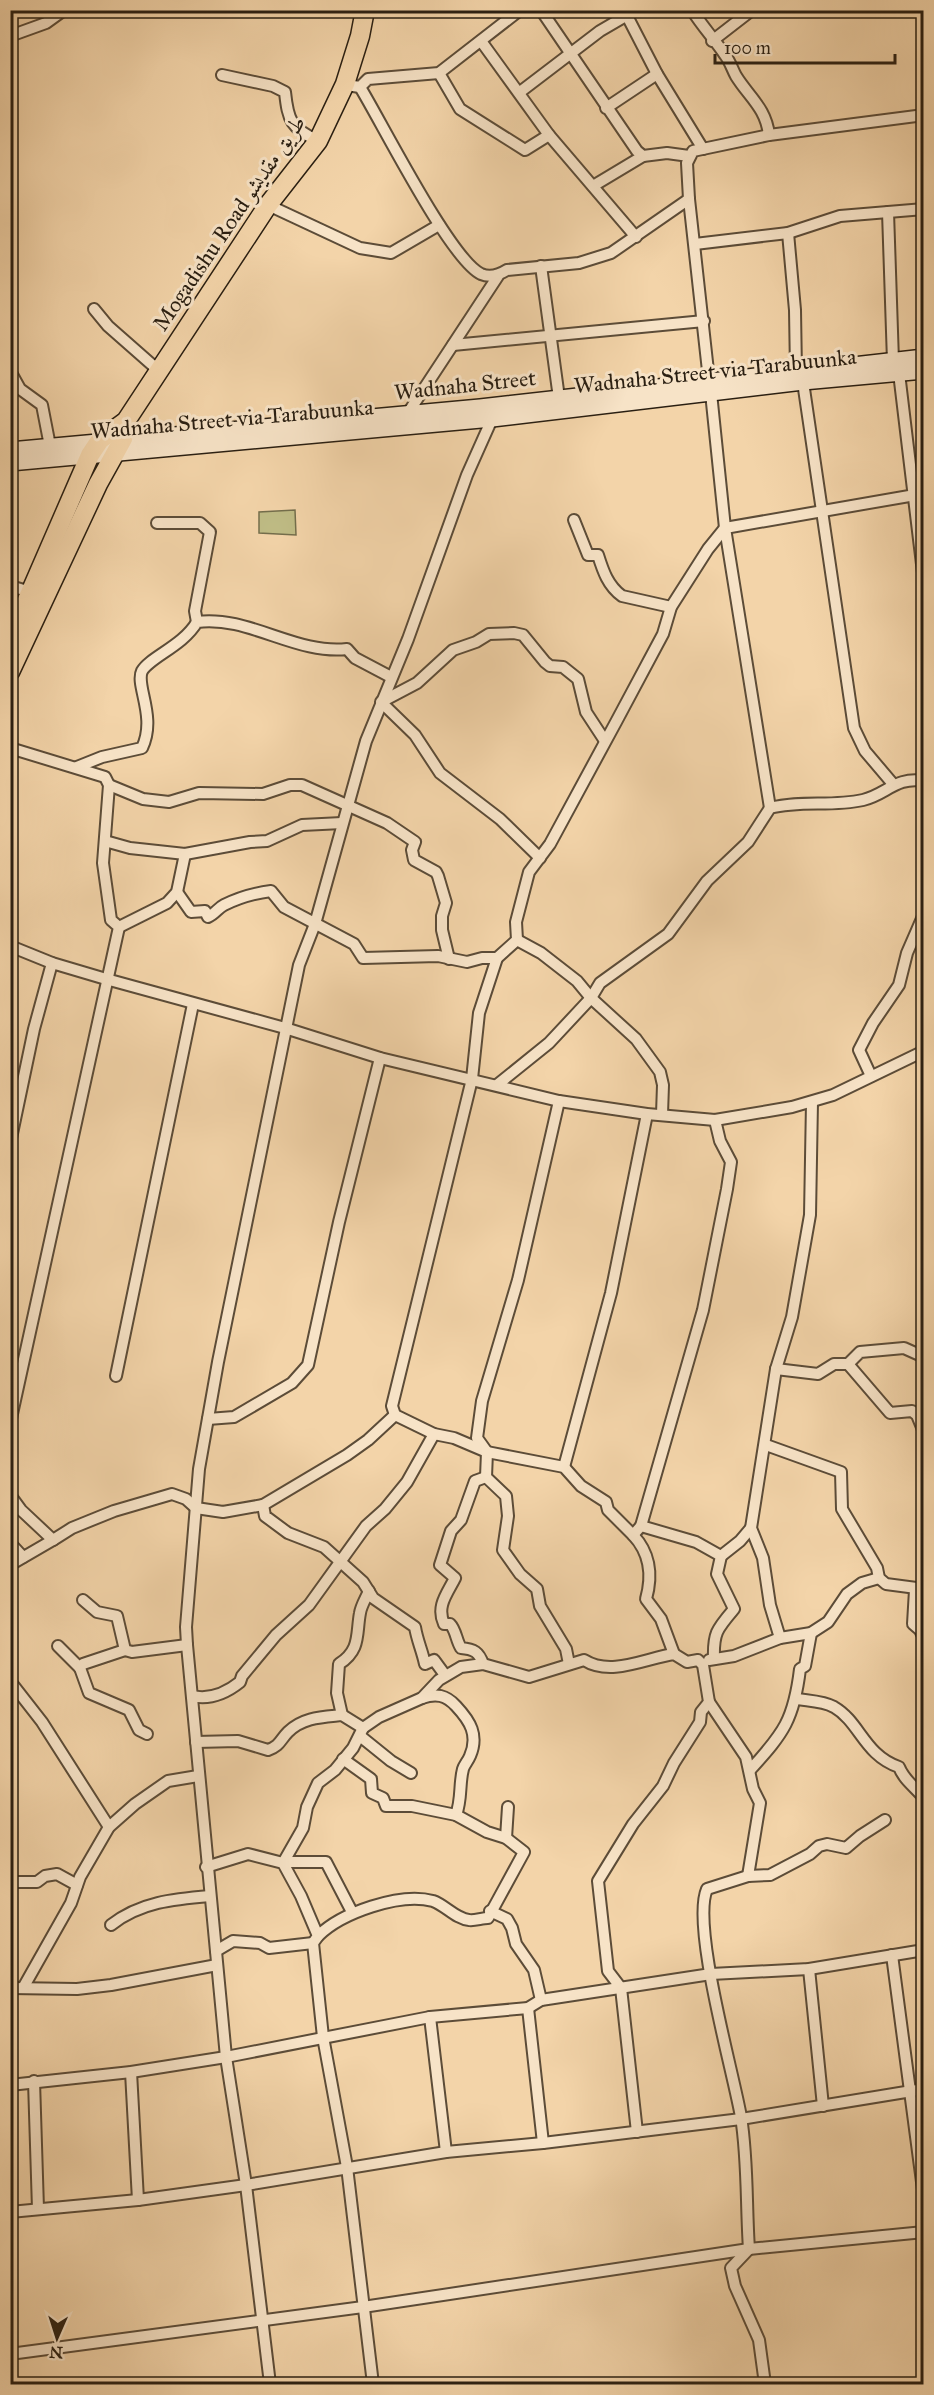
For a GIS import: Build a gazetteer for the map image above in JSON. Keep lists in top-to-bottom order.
{
  "streets": {
    "highway": ["Mogadishu Road طريق مقديشو"],
    "main road": ["Wadnaha Street via Tarabuunka", "Wadnaha Street"]
  },
  "crossings": [
    ["Mogadishu Road طريق مقديشو", "Wadnaha Street via Tarabuunka"],
    ["Mogadishu Road طريق مقديشو", "Wadnaha Street"],
    ["Wadnaha Street via Tarabuunka", "Wadnaha Street"]
  ],
  "scale_bar": "100 m",
  "north": "bottom"
}
